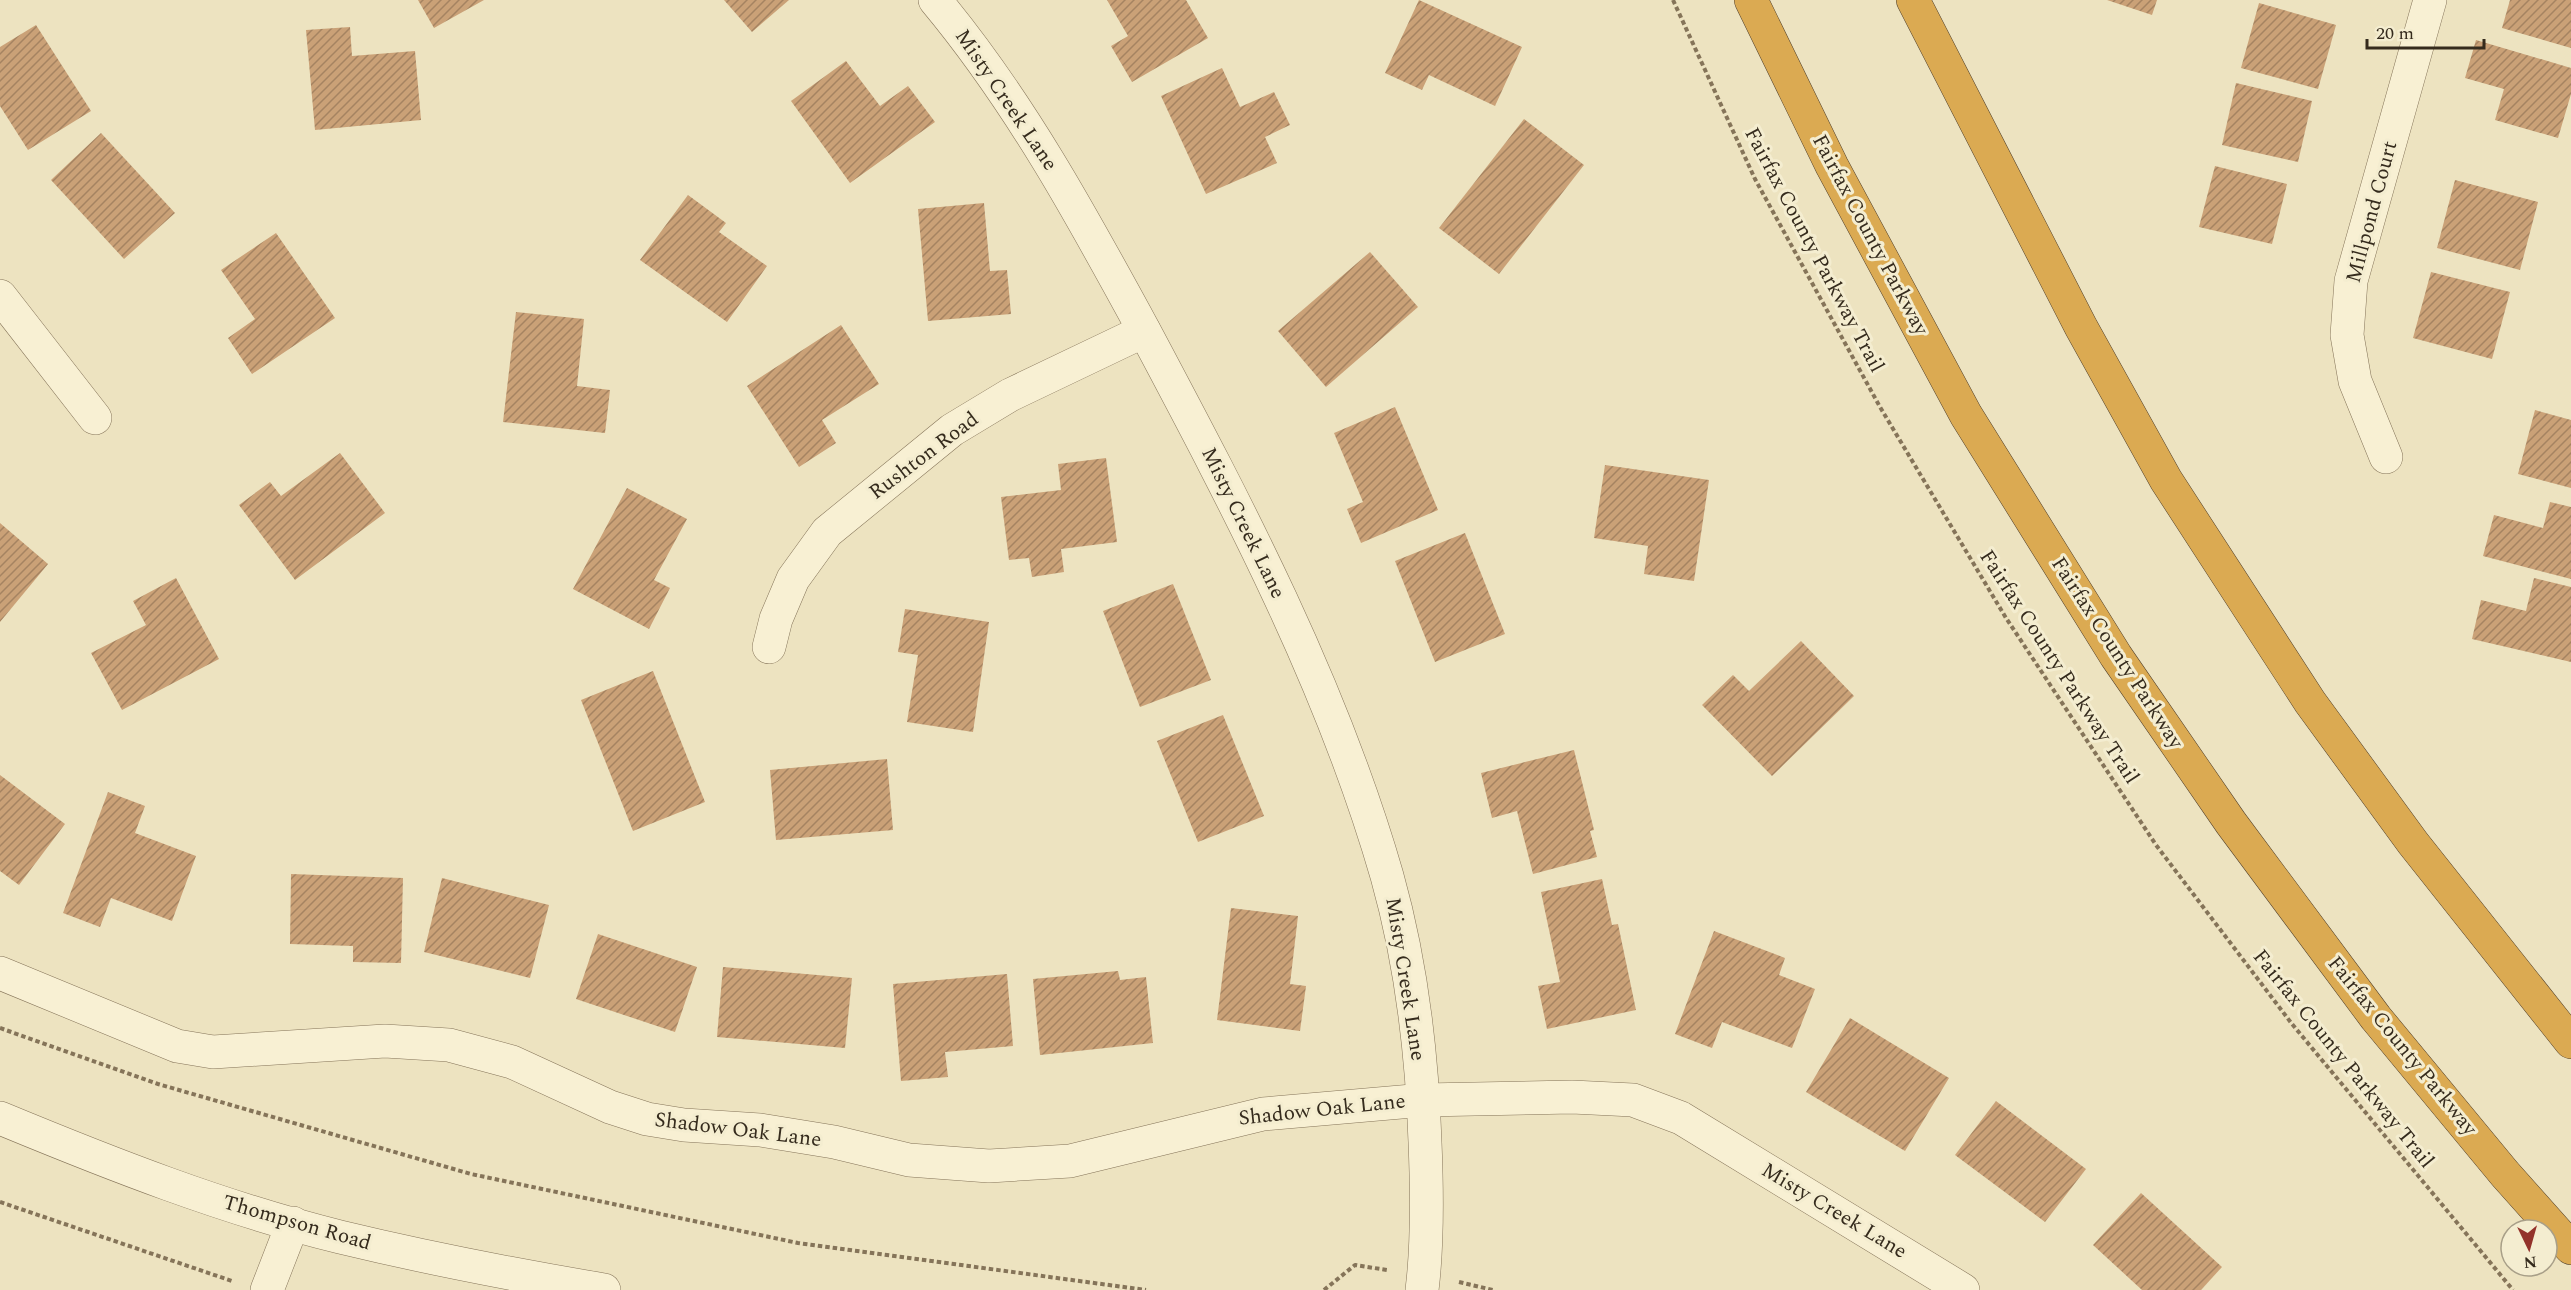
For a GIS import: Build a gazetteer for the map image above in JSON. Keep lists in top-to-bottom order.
{
  "streets": {
    "highway": ["Fairfax County Parkway"],
    "street": [
      "Misty Creek Lane",
      "Millpond Court",
      "Rushton Road",
      "Shadow Oak Lane",
      "Thompson Road"
    ],
    "path": ["Fairfax County Parkway Trail"]
  },
  "crossings": [
    ["Misty Creek Lane", "Rushton Road"],
    ["Misty Creek Lane", "Shadow Oak Lane"]
  ],
  "scale_bar": "20 m",
  "north": "bottom"
}
